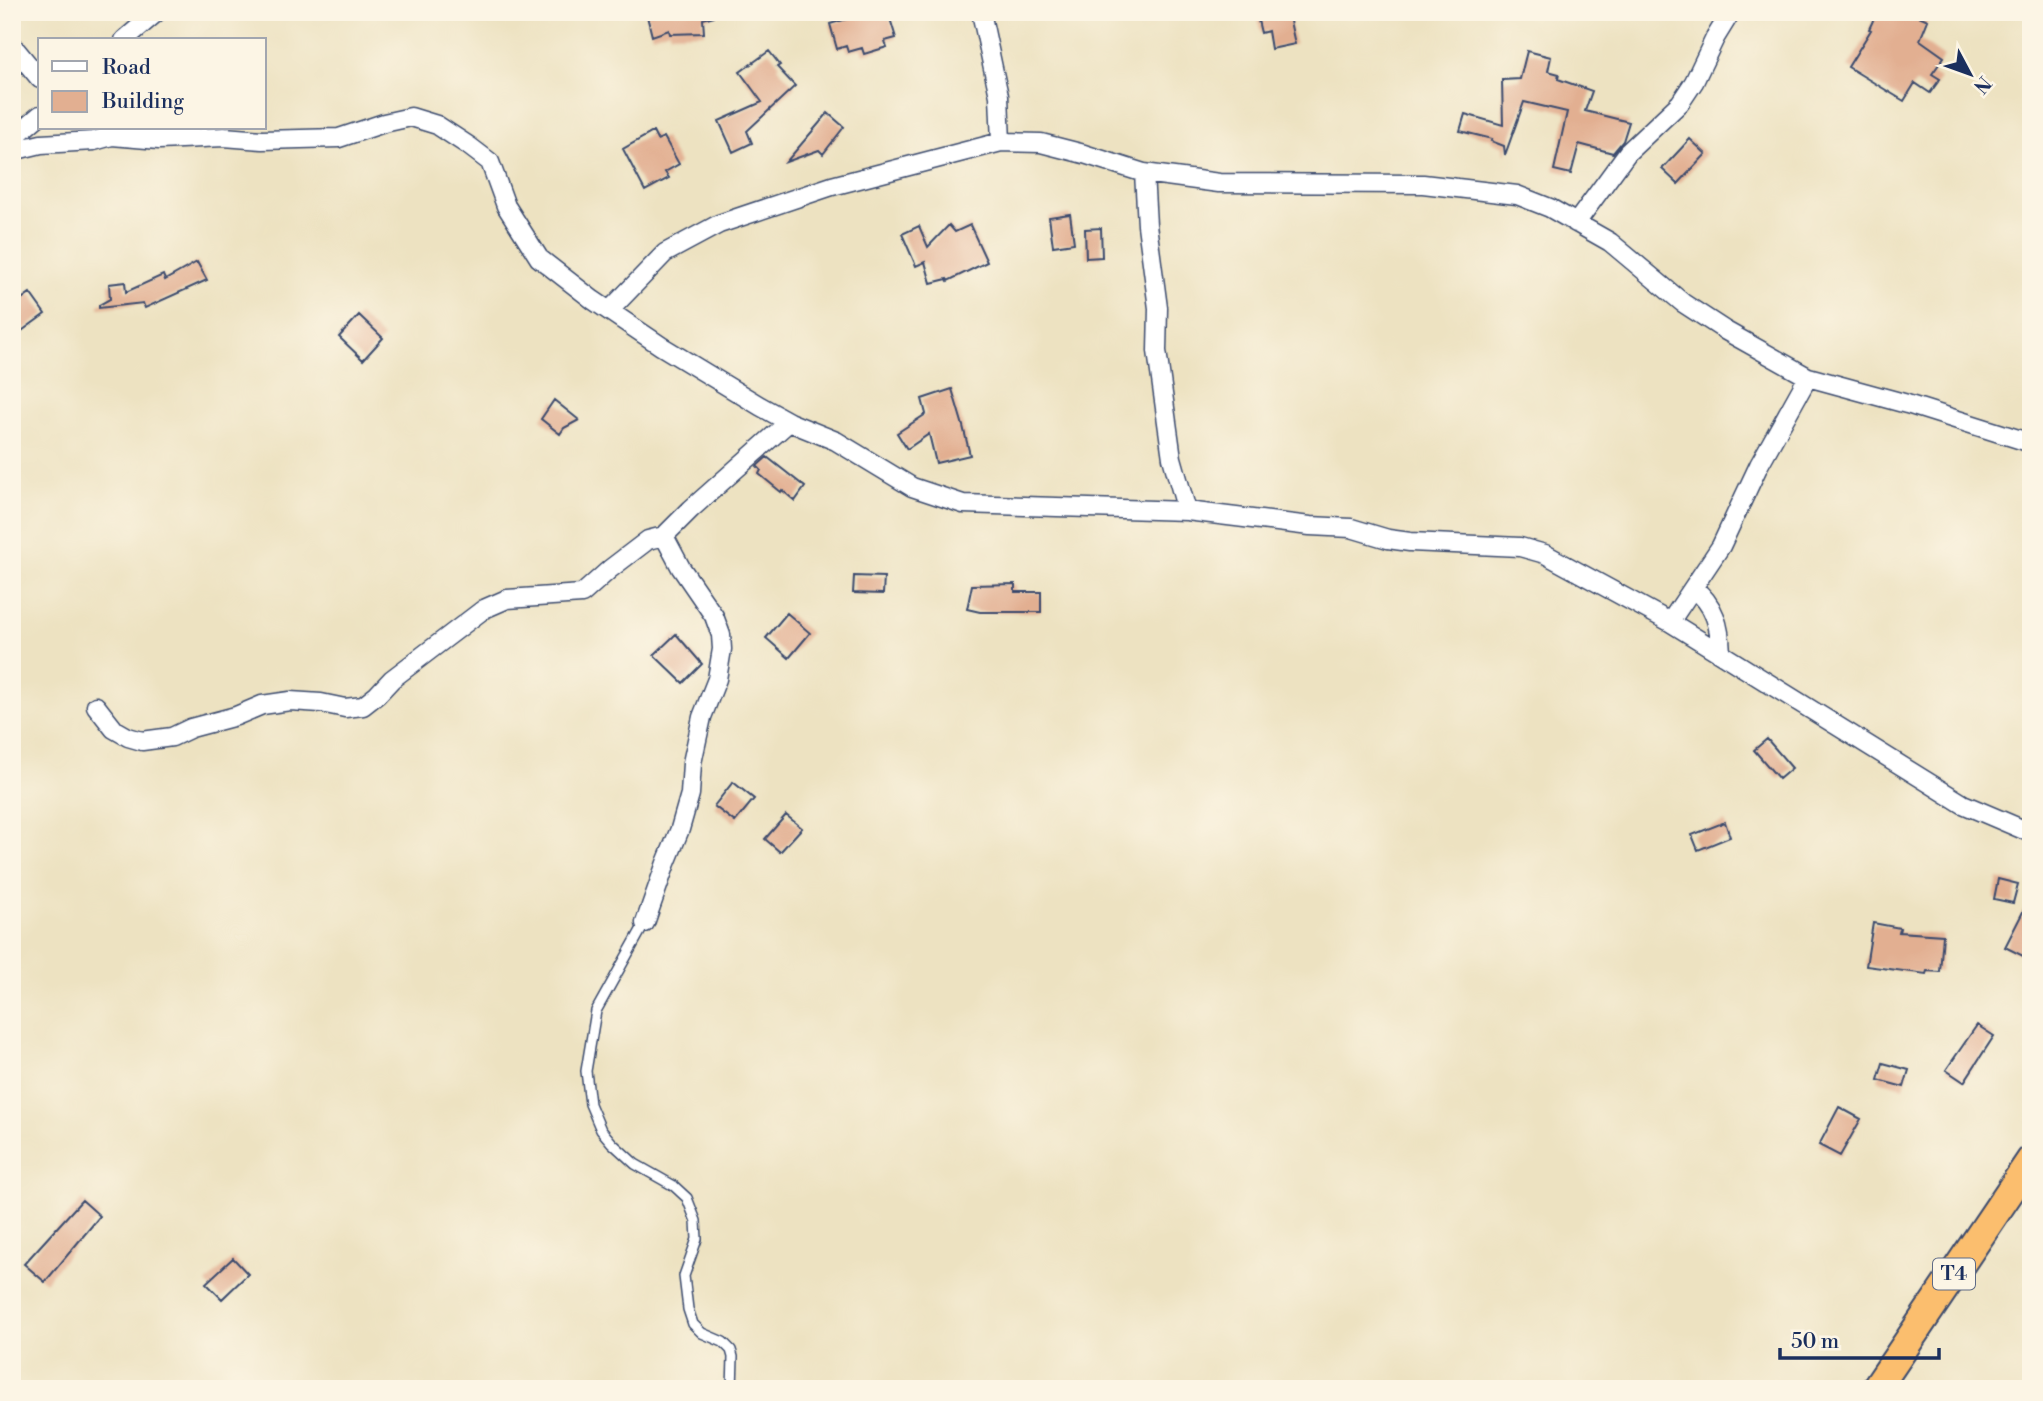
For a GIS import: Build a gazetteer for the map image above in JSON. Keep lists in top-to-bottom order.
{
  "streets": {
    "highway": ["T4"]
  },
  "legend": ["Road", "Building"],
  "scale_bar": "50 m",
  "north": "bottom right"
}
